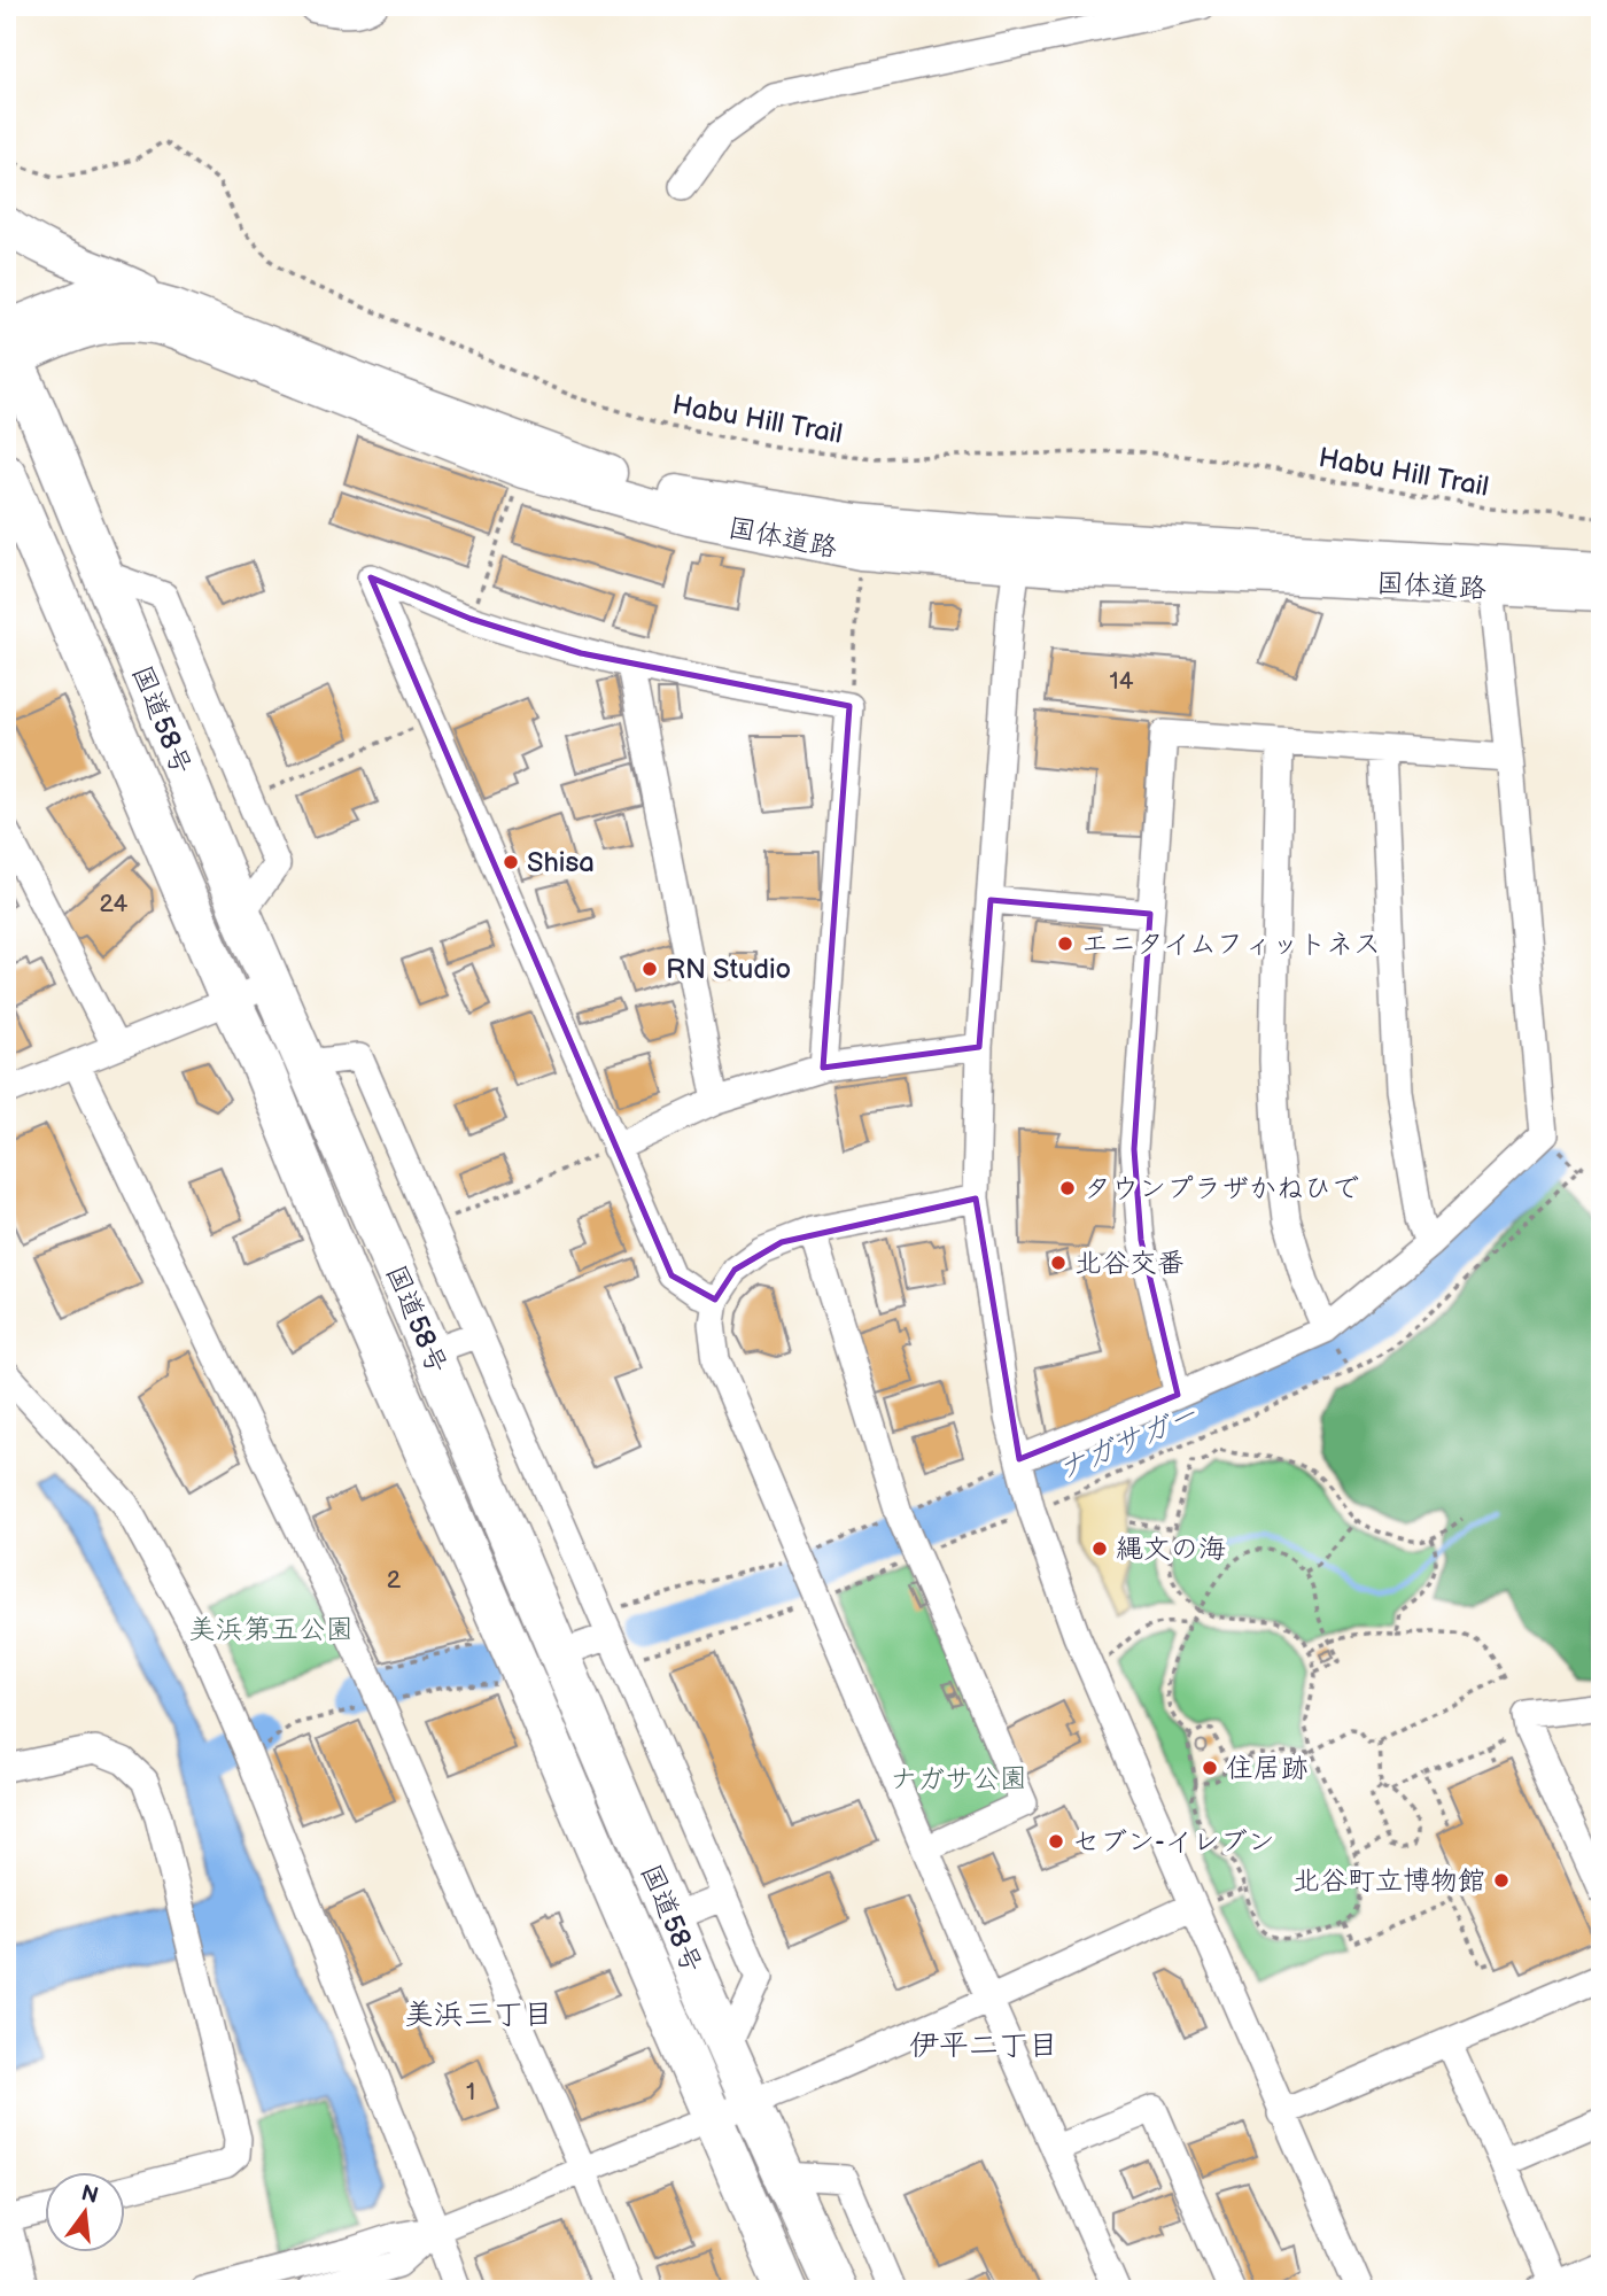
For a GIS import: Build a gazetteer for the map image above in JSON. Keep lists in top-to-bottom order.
{
  "streets": {
    "highway": ["国道58号"],
    "main road": ["国体道路"],
    "path": ["Habu Hill Trail"]
  },
  "crossings": [
    ["国体道路", "国道58号"]
  ],
  "districts": ["美浜三丁目", "伊平二丁目"],
  "water": ["ナガサガー"],
  "parks": ["美浜第五公園", "ナガサ公園"],
  "places": [
    "Shisa",
    "エニタイムフィットネス",
    "RN Studio",
    "タウンプラザかねひで",
    "北谷交番",
    "縄文の海",
    "住居跡",
    "セブン-イレブン",
    "北谷町立博物館"
  ],
  "house_numbers": [
    "14",
    "24",
    "2",
    "1"
  ],
  "north": "top"
}
